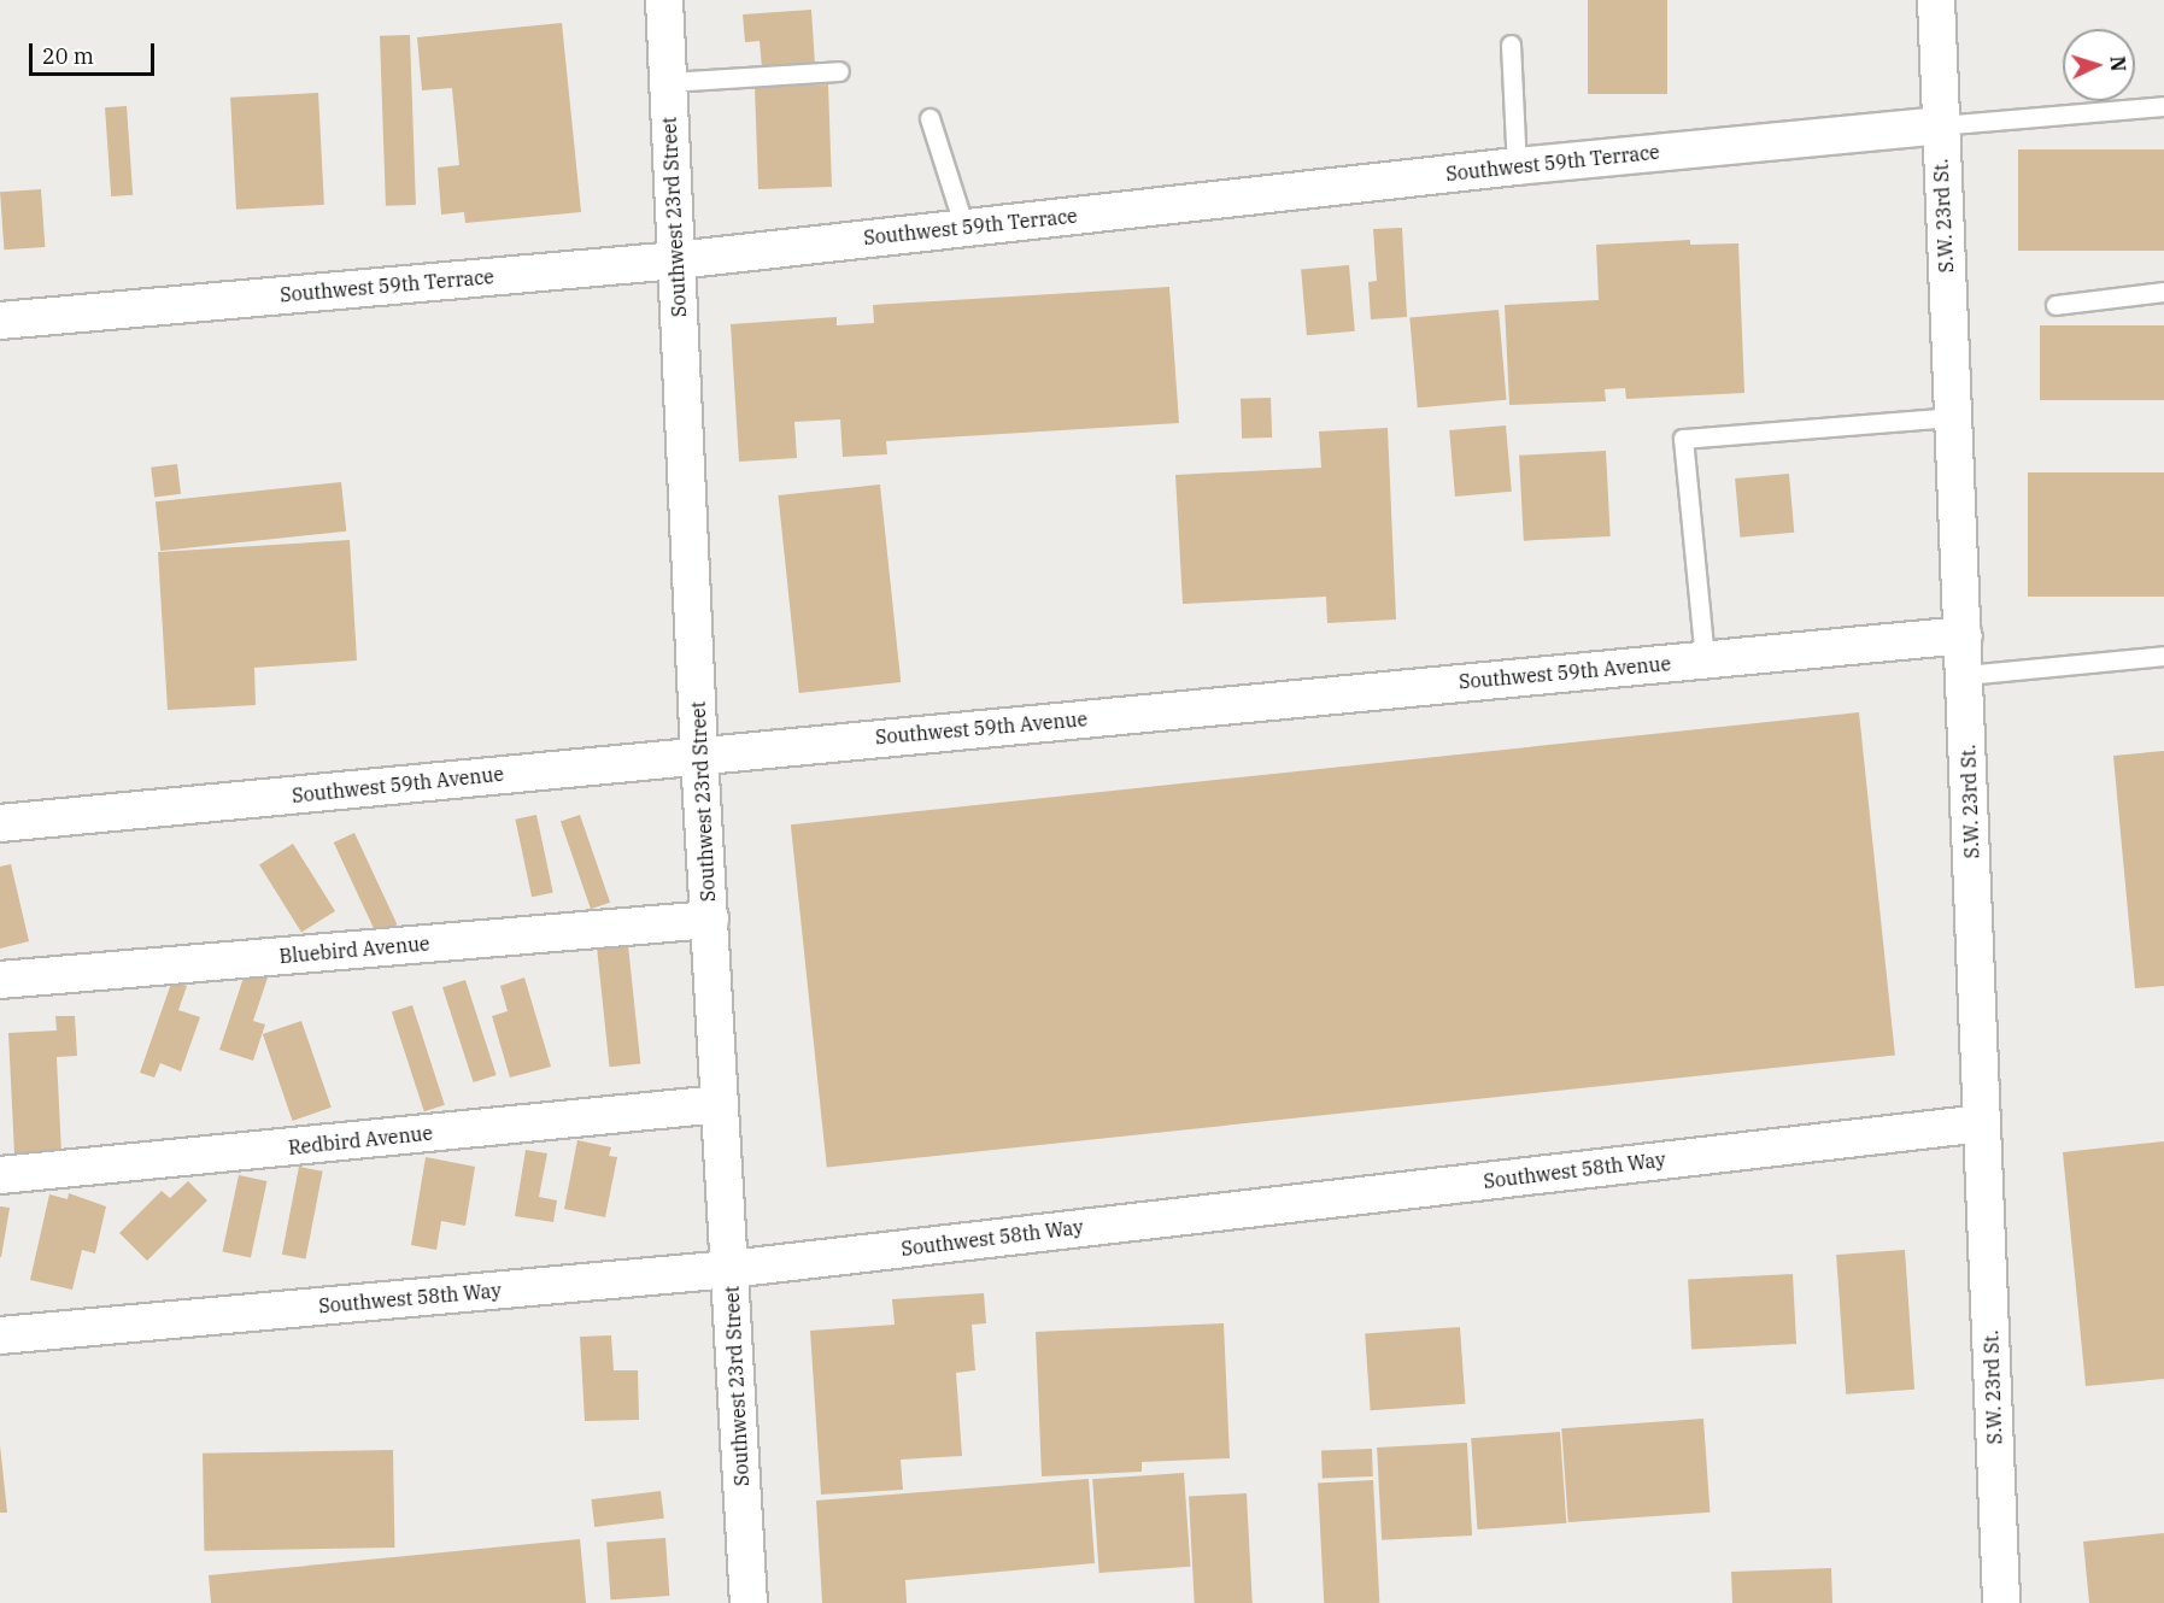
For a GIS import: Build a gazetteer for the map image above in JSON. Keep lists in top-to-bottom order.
{
  "streets": {
    "street": [
      "Southwest 59th Terrace",
      "S.W. 23rd St.",
      "Southwest 23rd Street",
      "Southwest 59th Avenue",
      "Bluebird Avenue",
      "Redbird Avenue",
      "Southwest 58th Way"
    ]
  },
  "crossings": [
    ["Southwest 59th Terrace", "S.W. 23rd St."],
    ["Southwest 59th Terrace", "Southwest 23rd Street"],
    ["S.W. 23rd St.", "Southwest 59th Avenue"],
    ["S.W. 23rd St.", "Southwest 58th Way"],
    ["Southwest 23rd Street", "Southwest 59th Avenue"],
    ["Southwest 23rd Street", "Bluebird Avenue"],
    ["Southwest 23rd Street", "Redbird Avenue"],
    ["Southwest 23rd Street", "Southwest 58th Way"]
  ],
  "scale_bar": "20 m",
  "north": "right"
}
